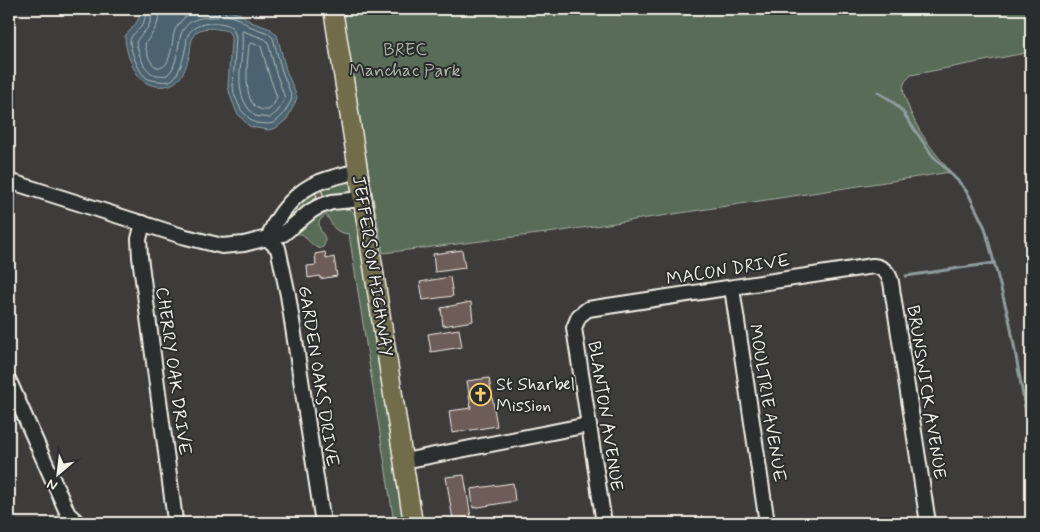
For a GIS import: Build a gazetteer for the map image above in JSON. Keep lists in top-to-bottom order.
{
  "streets": {
    "main road": ["JEFFERSON HIGHWAY"],
    "street": [
      "MACON DRIVE",
      "CHERRY OAK DRIVE",
      "GARDEN OAKS DRIVE",
      "BRUNSWICK AVENUE",
      "MOULTRIE AVENUE",
      "BLANTON AVENUE"
    ]
  },
  "crossings": [
    ["MACON DRIVE", "BRUNSWICK AVENUE"],
    ["MACON DRIVE", "MOULTRIE AVENUE"],
    ["MACON DRIVE", "BLANTON AVENUE"]
  ],
  "parks": ["BREC Manchac Park"],
  "places": {
    "church": ["St Sharbel Mission"]
  },
  "north": "bottom left"
}
